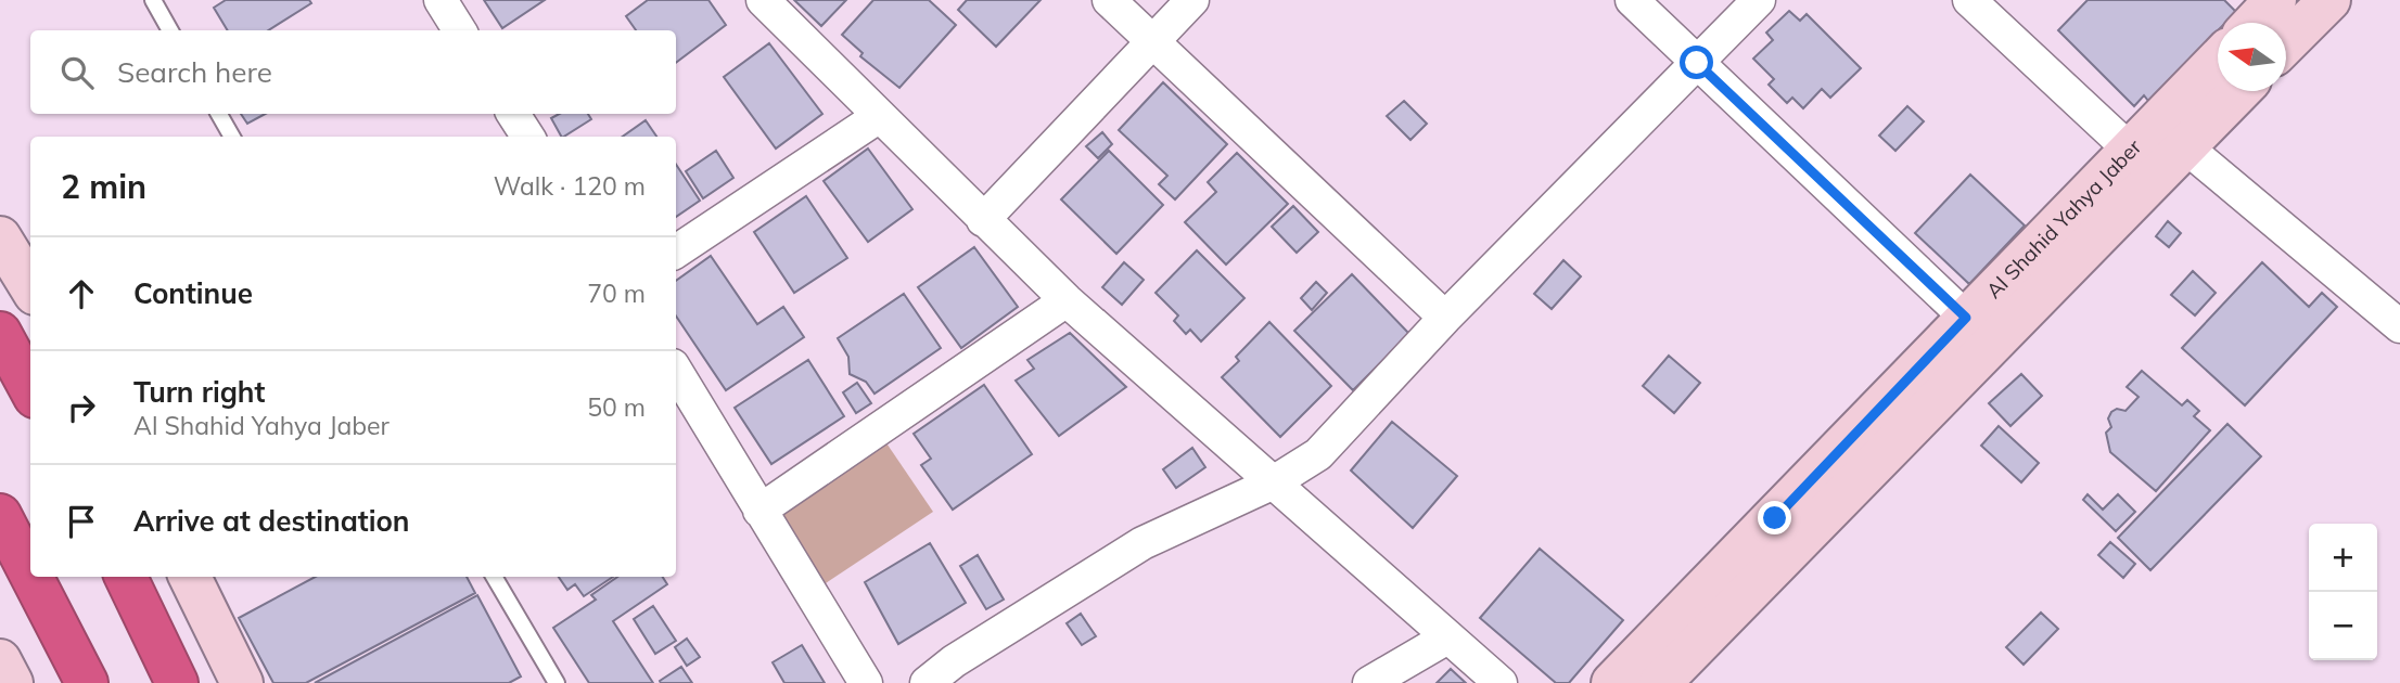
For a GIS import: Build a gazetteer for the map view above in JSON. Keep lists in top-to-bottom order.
{
  "streets": {
    "street": ["Al Shahid Yahya Jaber"]
  },
  "north": "left",
  "page": {
    "search": "Search here",
    "heading": ["2 min", "Walk · 120 m"],
    "list": [
      ["Continue", "70 m"],
      ["Turn right", "Al Shahid Yahya Jaber", "50 m"],
      "Arrive at destination"
    ],
    "map_buttons": ["+", "−"]
  }
}
